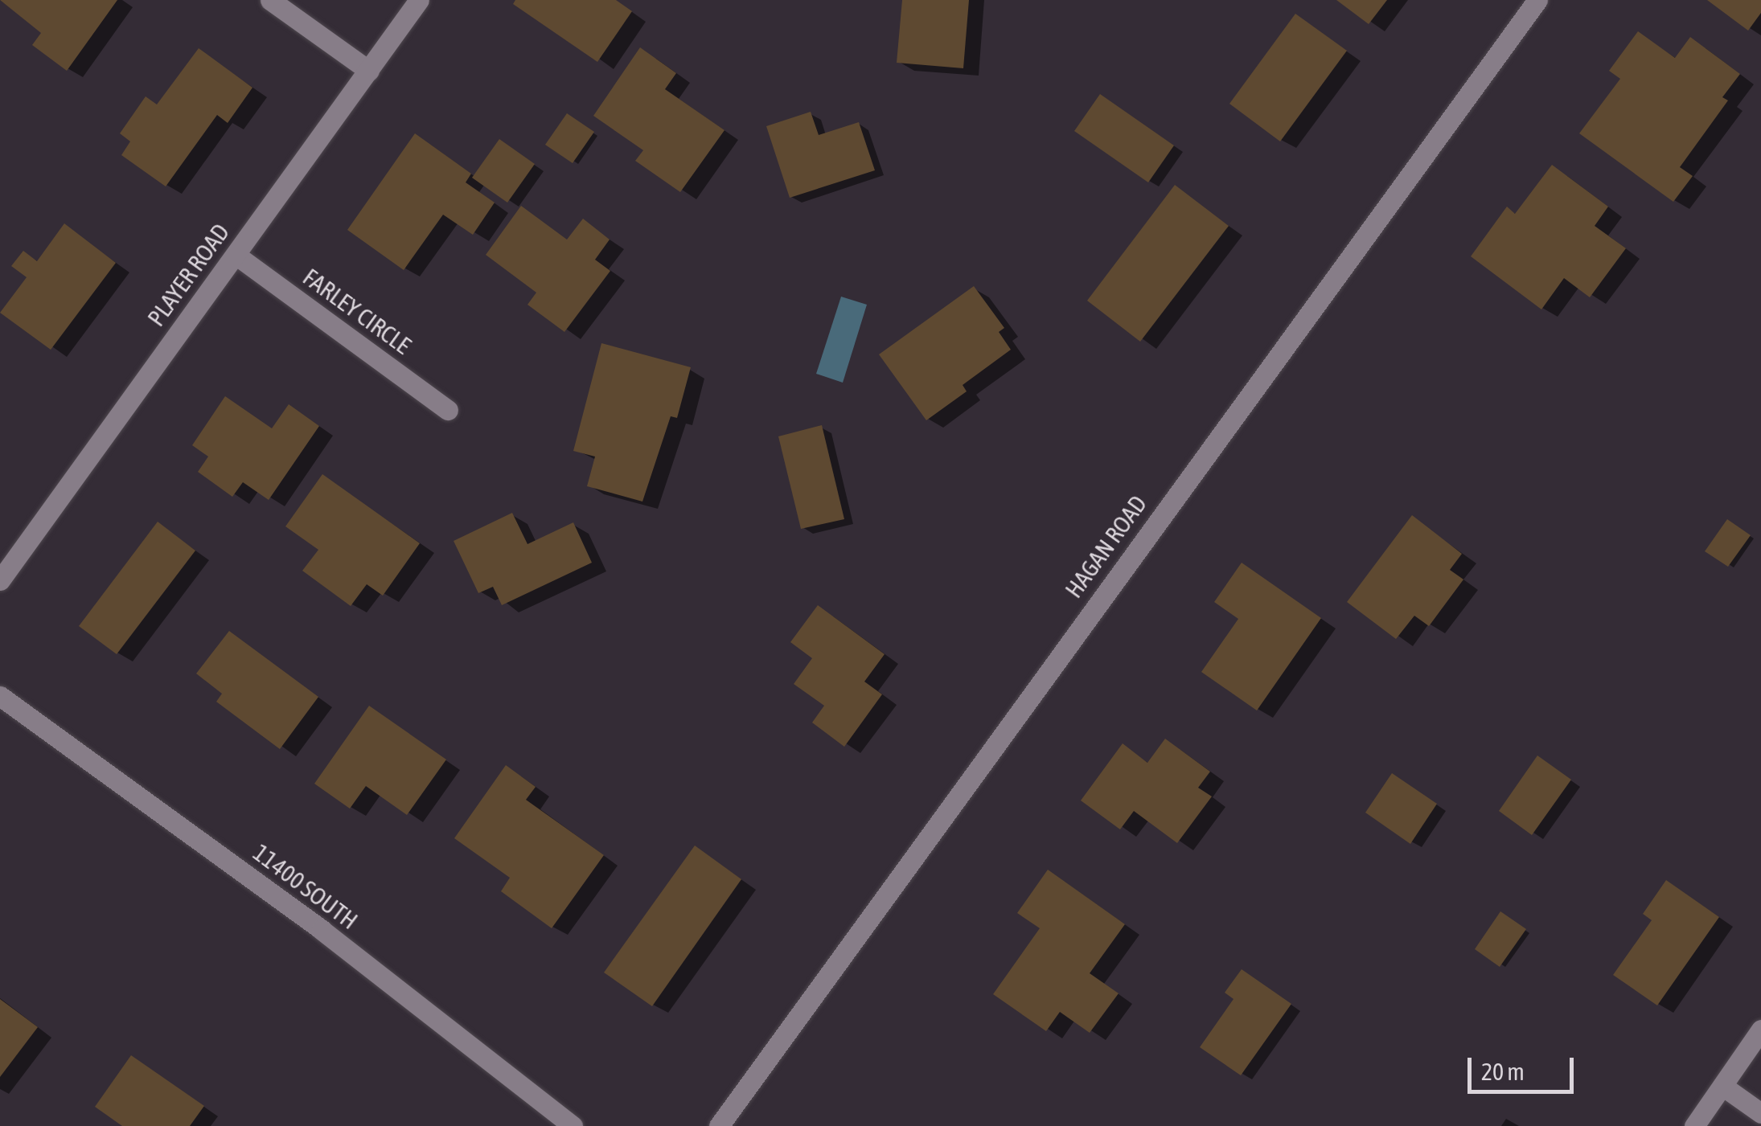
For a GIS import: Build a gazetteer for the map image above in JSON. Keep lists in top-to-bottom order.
{
  "streets": {
    "street": [
      "PLAYER ROAD",
      "FARLEY CIRCLE",
      "HAGAN ROAD",
      "11400 SOUTH"
    ]
  },
  "crossings": [
    ["PLAYER ROAD", "FARLEY CIRCLE"]
  ],
  "scale_bar": "20 m"
}
